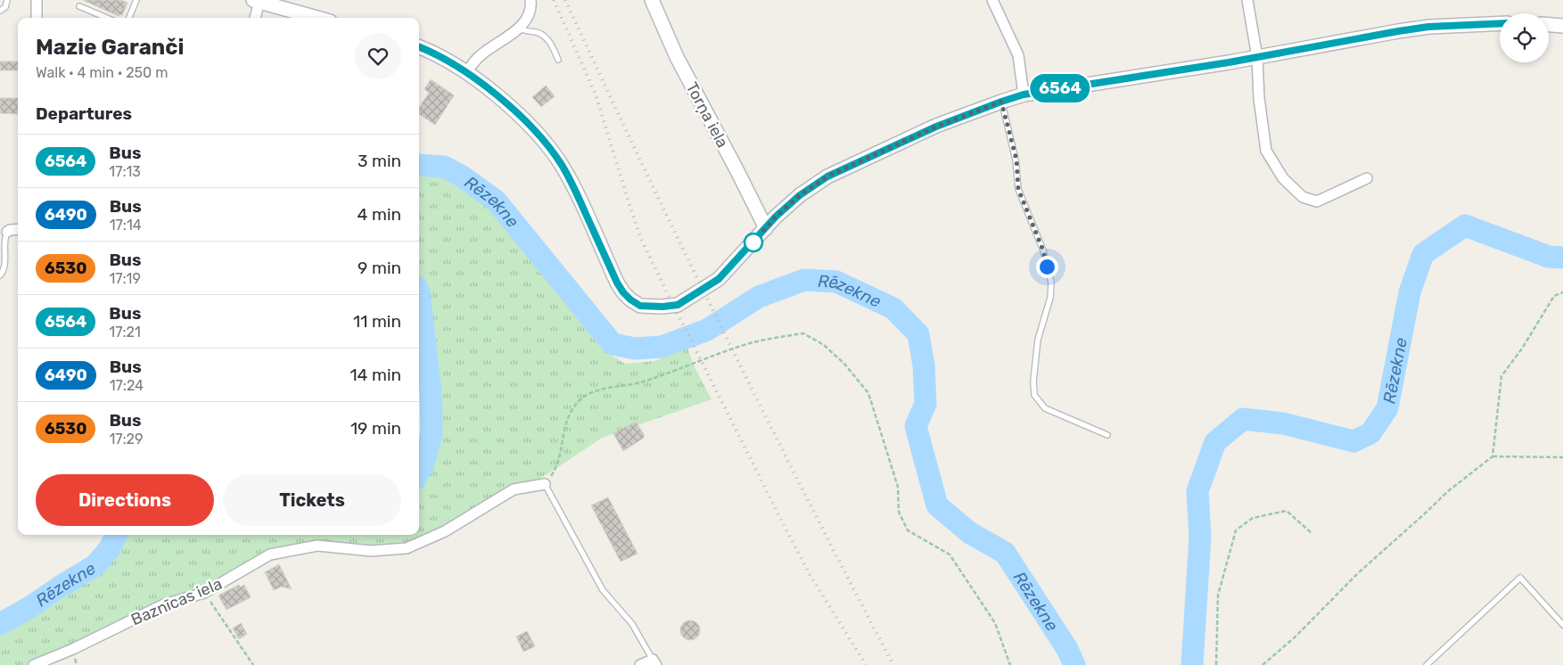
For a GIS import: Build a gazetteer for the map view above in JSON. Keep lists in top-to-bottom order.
{
  "streets": {
    "main road": ["Torņa iela"],
    "street": ["Baznīcas iela"]
  },
  "water": ["Rēzekne"],
  "lines": ["bus line 6564"],
  "page": {
    "on_map": "6564",
    "heading": [
      ["Mazie Garanči", "Walk · 4 min · 250 m"],
      "Departures"
    ],
    "list": [
      {
        "mark": "6564",
        "name": "Bus",
        "note": "17:13",
        "value": "3 min"
      },
      {
        "mark": "6490",
        "name": "Bus",
        "note": "17:14",
        "value": "4 min"
      },
      {
        "mark": "6530",
        "name": "Bus",
        "note": "17:19",
        "value": "9 min"
      },
      {
        "mark": "6564",
        "name": "Bus",
        "note": "17:21",
        "value": "11 min"
      },
      {
        "mark": "6490",
        "name": "Bus",
        "note": "17:24",
        "value": "14 min"
      },
      {
        "mark": "6530",
        "name": "Bus",
        "note": "17:29",
        "value": "19 min"
      }
    ],
    "buttons": ["Directions", "Tickets"]
  }
}
